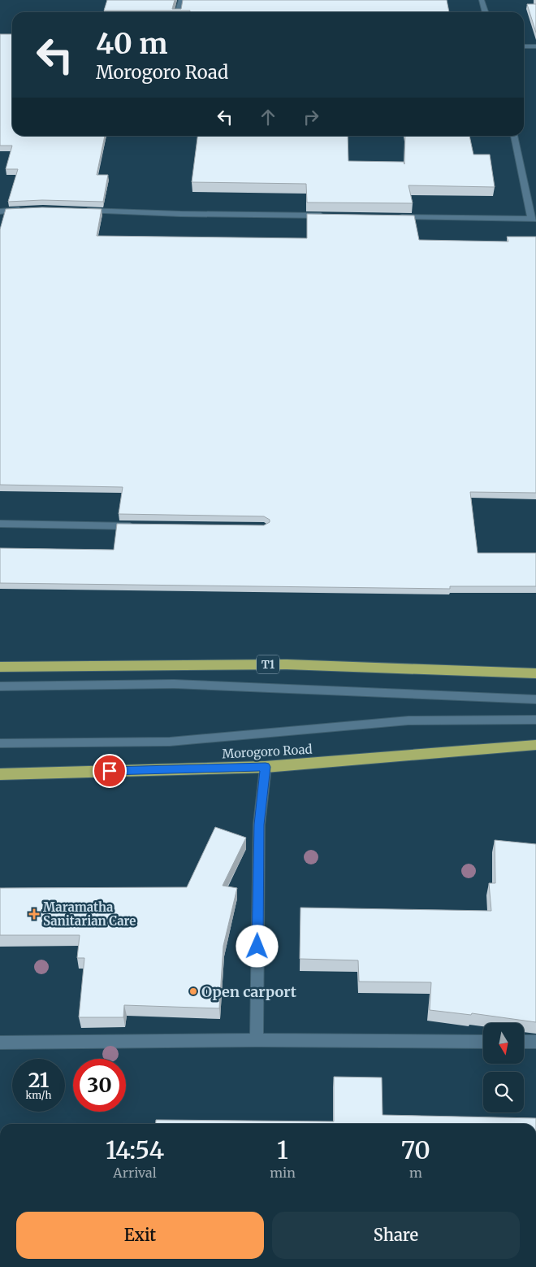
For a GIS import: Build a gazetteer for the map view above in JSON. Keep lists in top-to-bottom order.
{
  "streets": {
    "highway": ["T1", "Morogoro Road"]
  },
  "places": {
    "health": ["Maramatha Sanitarian Care"],
    "other": ["Open carport"]
  },
  "north": "bottom",
  "page": {
    "turn": ["40 m", "Morogoro Road"],
    "speed": "21 km/h",
    "limit": "30",
    "eta": [
      "14:54",
      "Arrival",
      "1",
      "min",
      "70",
      "m"
    ],
    "buttons": ["Exit", "Share"]
  }
}
